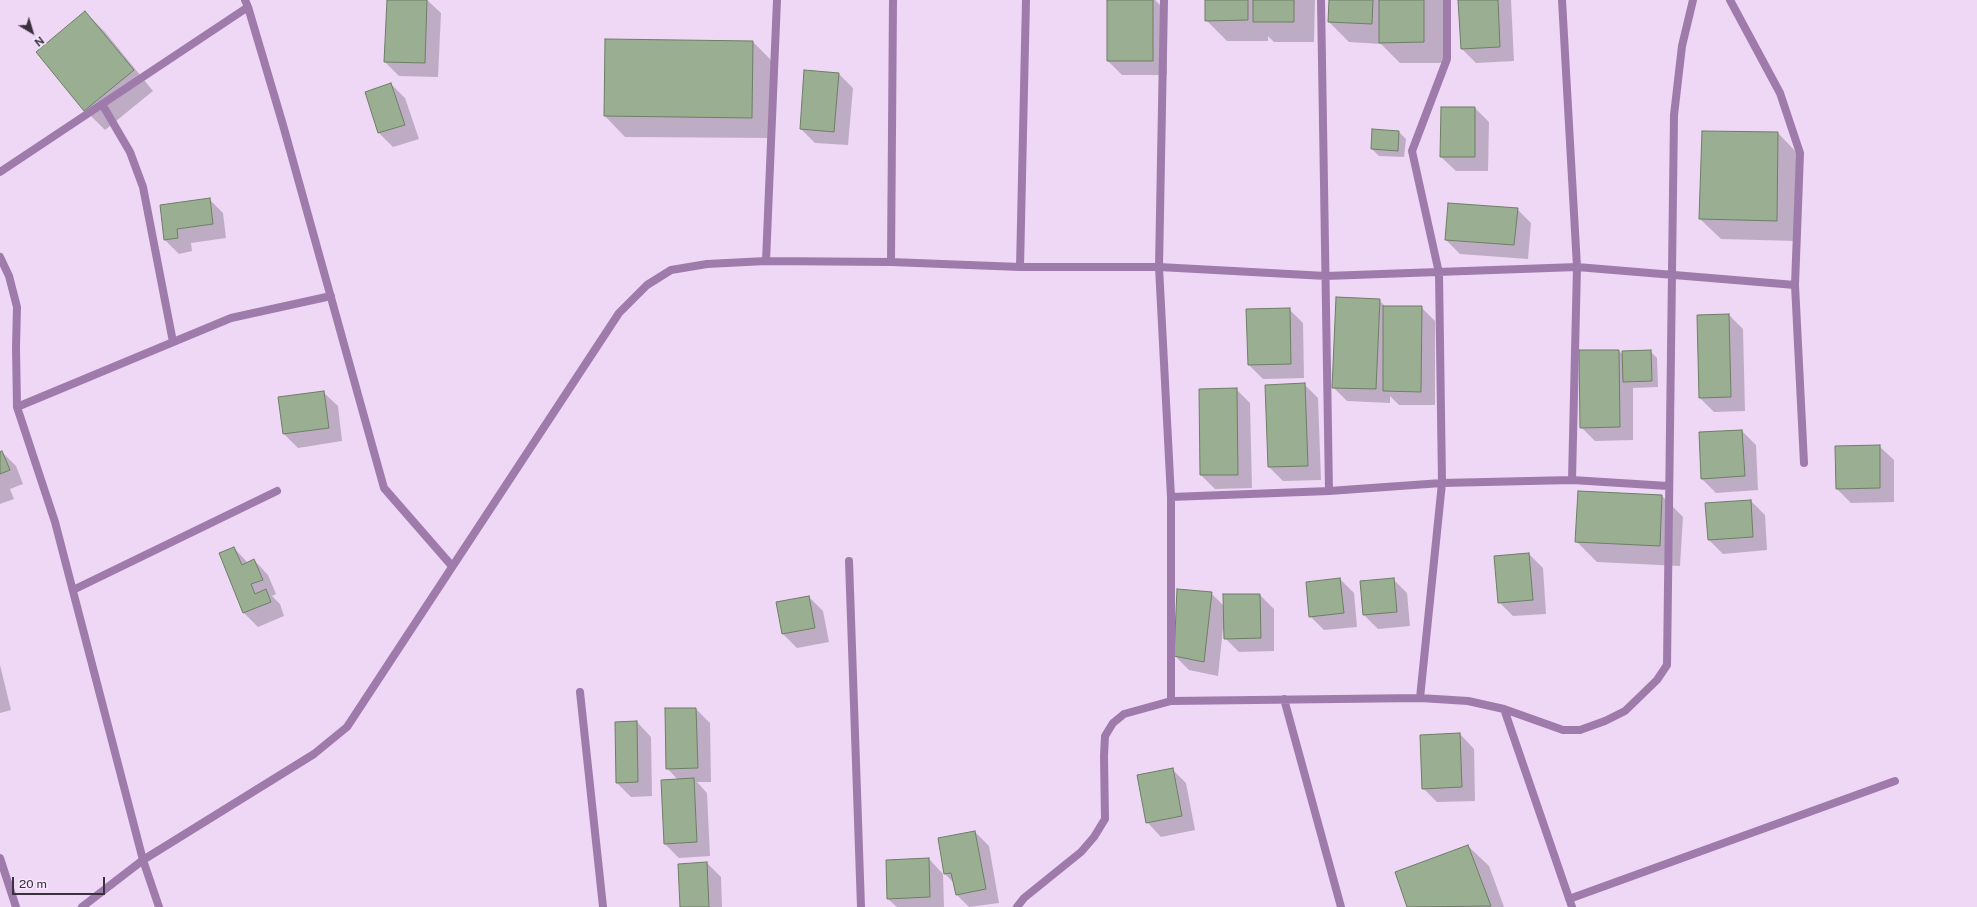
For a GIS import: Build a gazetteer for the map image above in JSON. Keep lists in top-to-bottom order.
{
  "scale_bar": "20 m",
  "north": "bottom right"
}
